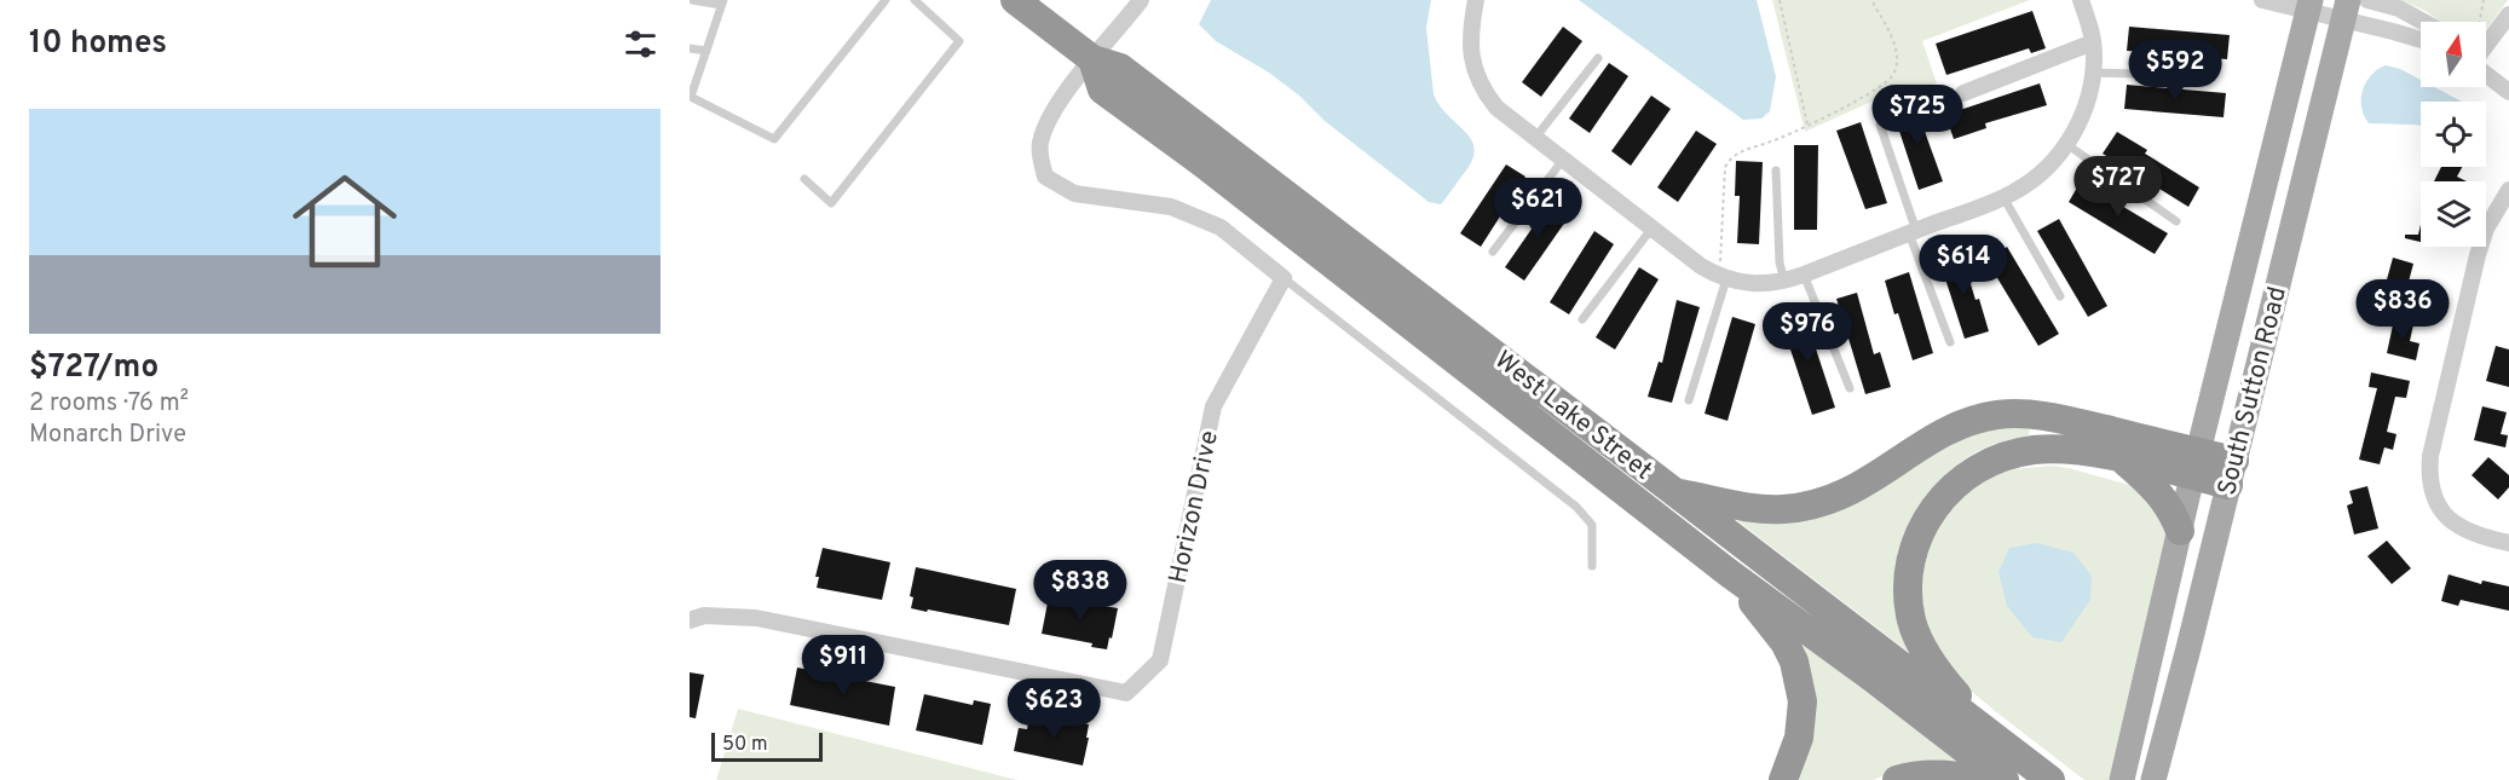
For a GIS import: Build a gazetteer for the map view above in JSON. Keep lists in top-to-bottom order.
{
  "streets": {
    "highway": ["West Lake Street"],
    "main road": ["South Sutton Road"],
    "street": ["Horizon Drive"]
  },
  "scale_bar": "50 m",
  "north": "top",
  "page": {
    "heading": "10 homes",
    "price": [
      "$592",
      "$725",
      "$727",
      "$621",
      "$614",
      "$836",
      "$976",
      "$838",
      "$911",
      "$623"
    ],
    "list": [
      {
        "name": "$727/mo",
        "note": "2 rooms · 76 m² · Monarch Drive"
      }
    ],
    "scale": "50 m"
  }
}
